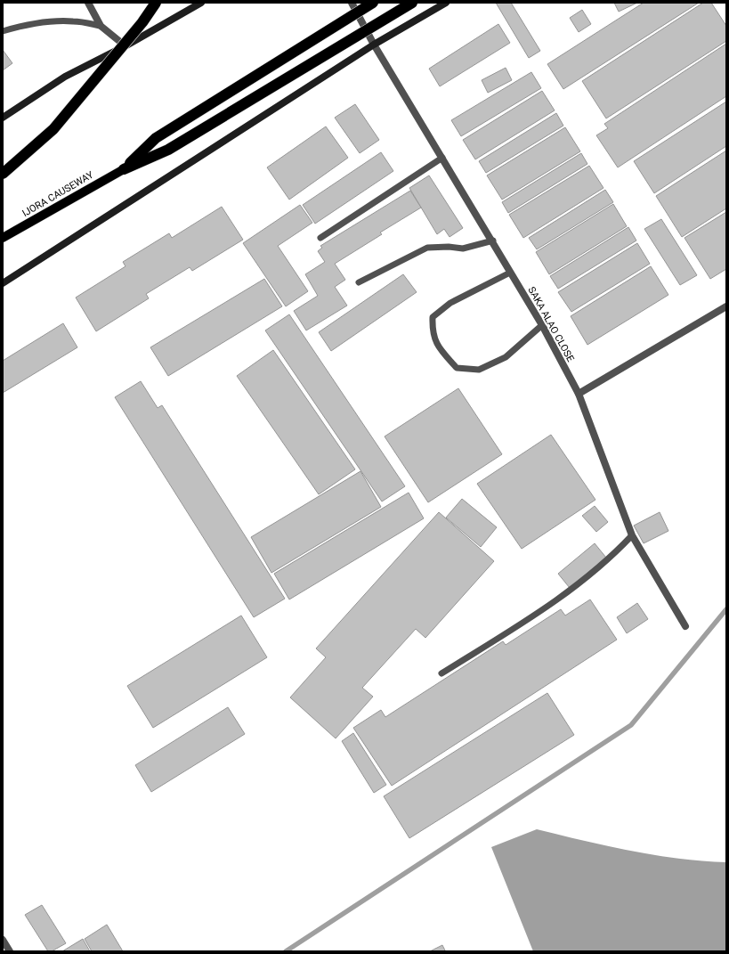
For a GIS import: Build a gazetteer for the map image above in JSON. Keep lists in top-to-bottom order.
{
  "streets": {
    "main road": ["IJORA CAUSEWAY"],
    "street": ["SAKA ALAO CLOSE"]
  }
}
